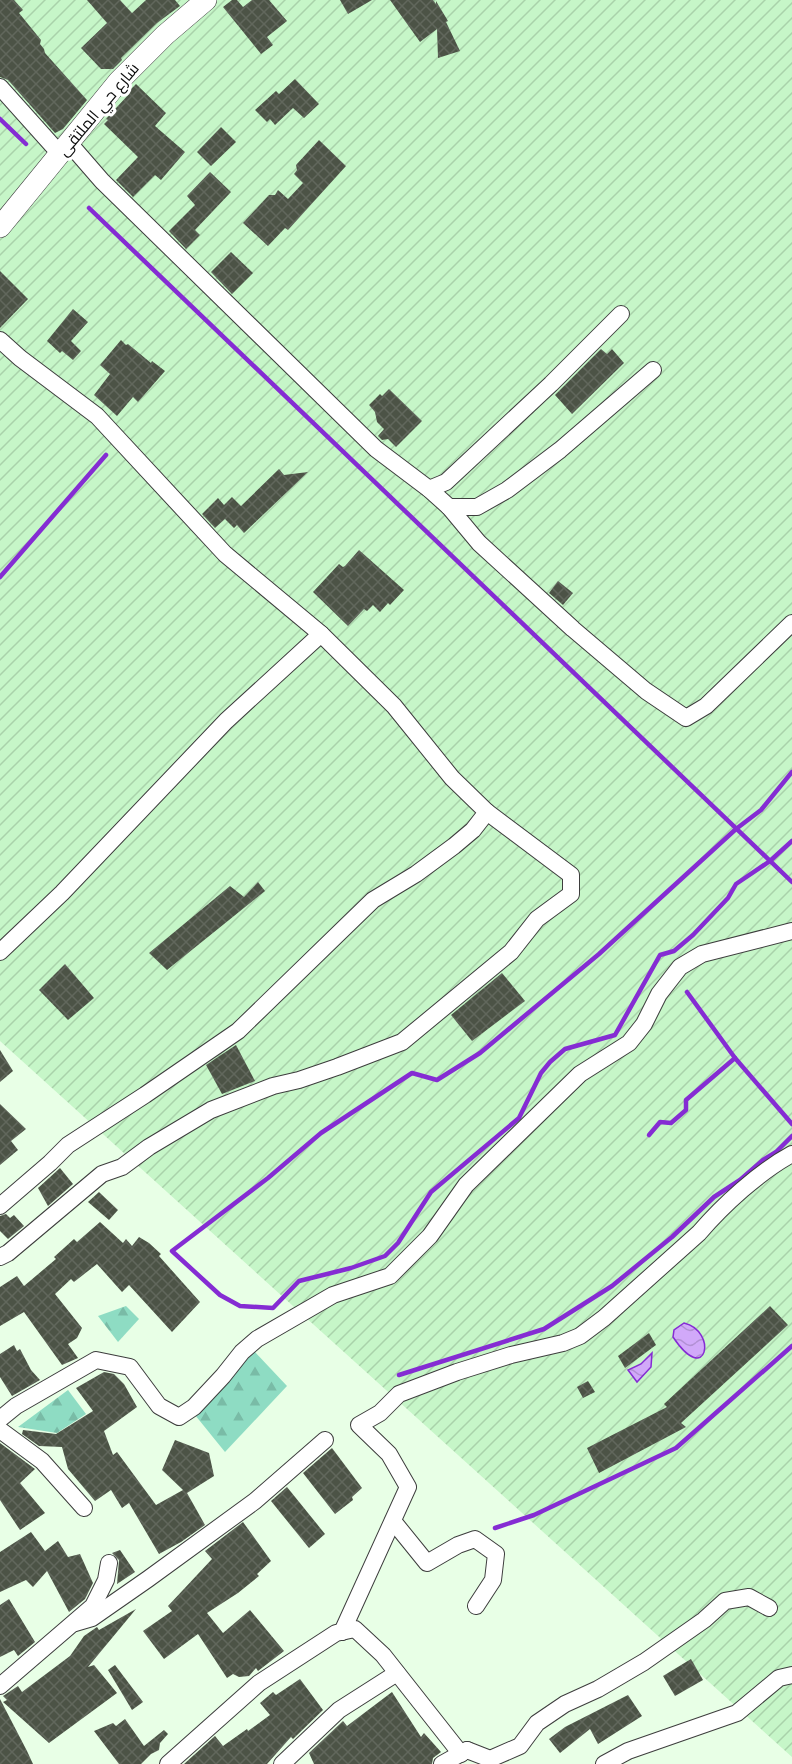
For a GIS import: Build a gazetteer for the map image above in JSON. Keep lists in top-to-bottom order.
{
  "streets": {
    "street": ["شارع حي الملتقى"]
  }
}
